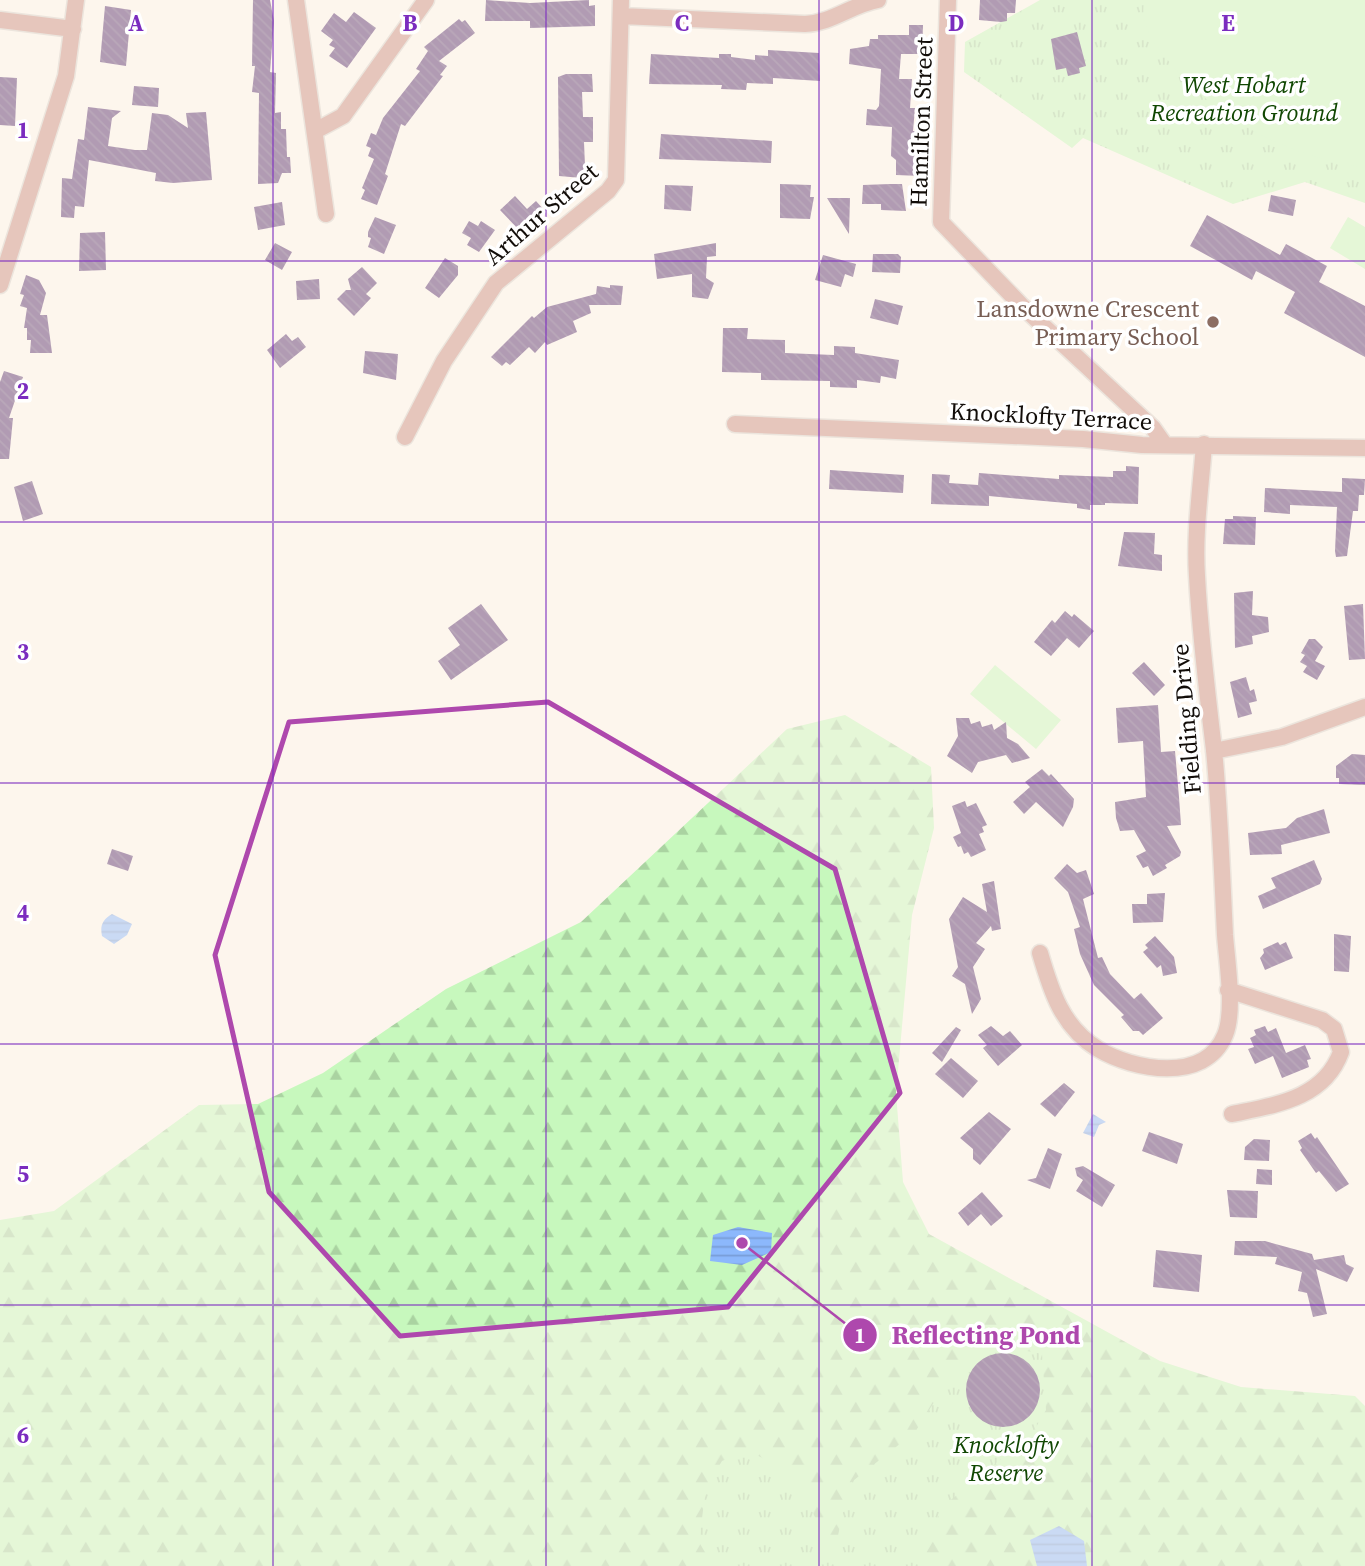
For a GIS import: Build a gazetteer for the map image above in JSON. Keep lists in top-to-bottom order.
{
  "streets": {
    "street": [
      "Hamilton Street",
      "Arthur Street",
      "Knocklofty Terrace",
      "Fielding Drive"
    ]
  },
  "crossings": [
    ["Hamilton Street", "Knocklofty Terrace"],
    ["Knocklofty Terrace", "Fielding Drive"]
  ],
  "parks": ["West Hobart Recreation Ground", "Knocklofty Reserve"],
  "places": ["Lansdowne Crescent Primary School", "Reflecting Pond"],
  "grid": {
    "columns": [
      "A",
      "B",
      "C",
      "D",
      "E"
    ],
    "rows": [
      "1",
      "2",
      "3",
      "4",
      "5",
      "6"
    ]
  }
}
